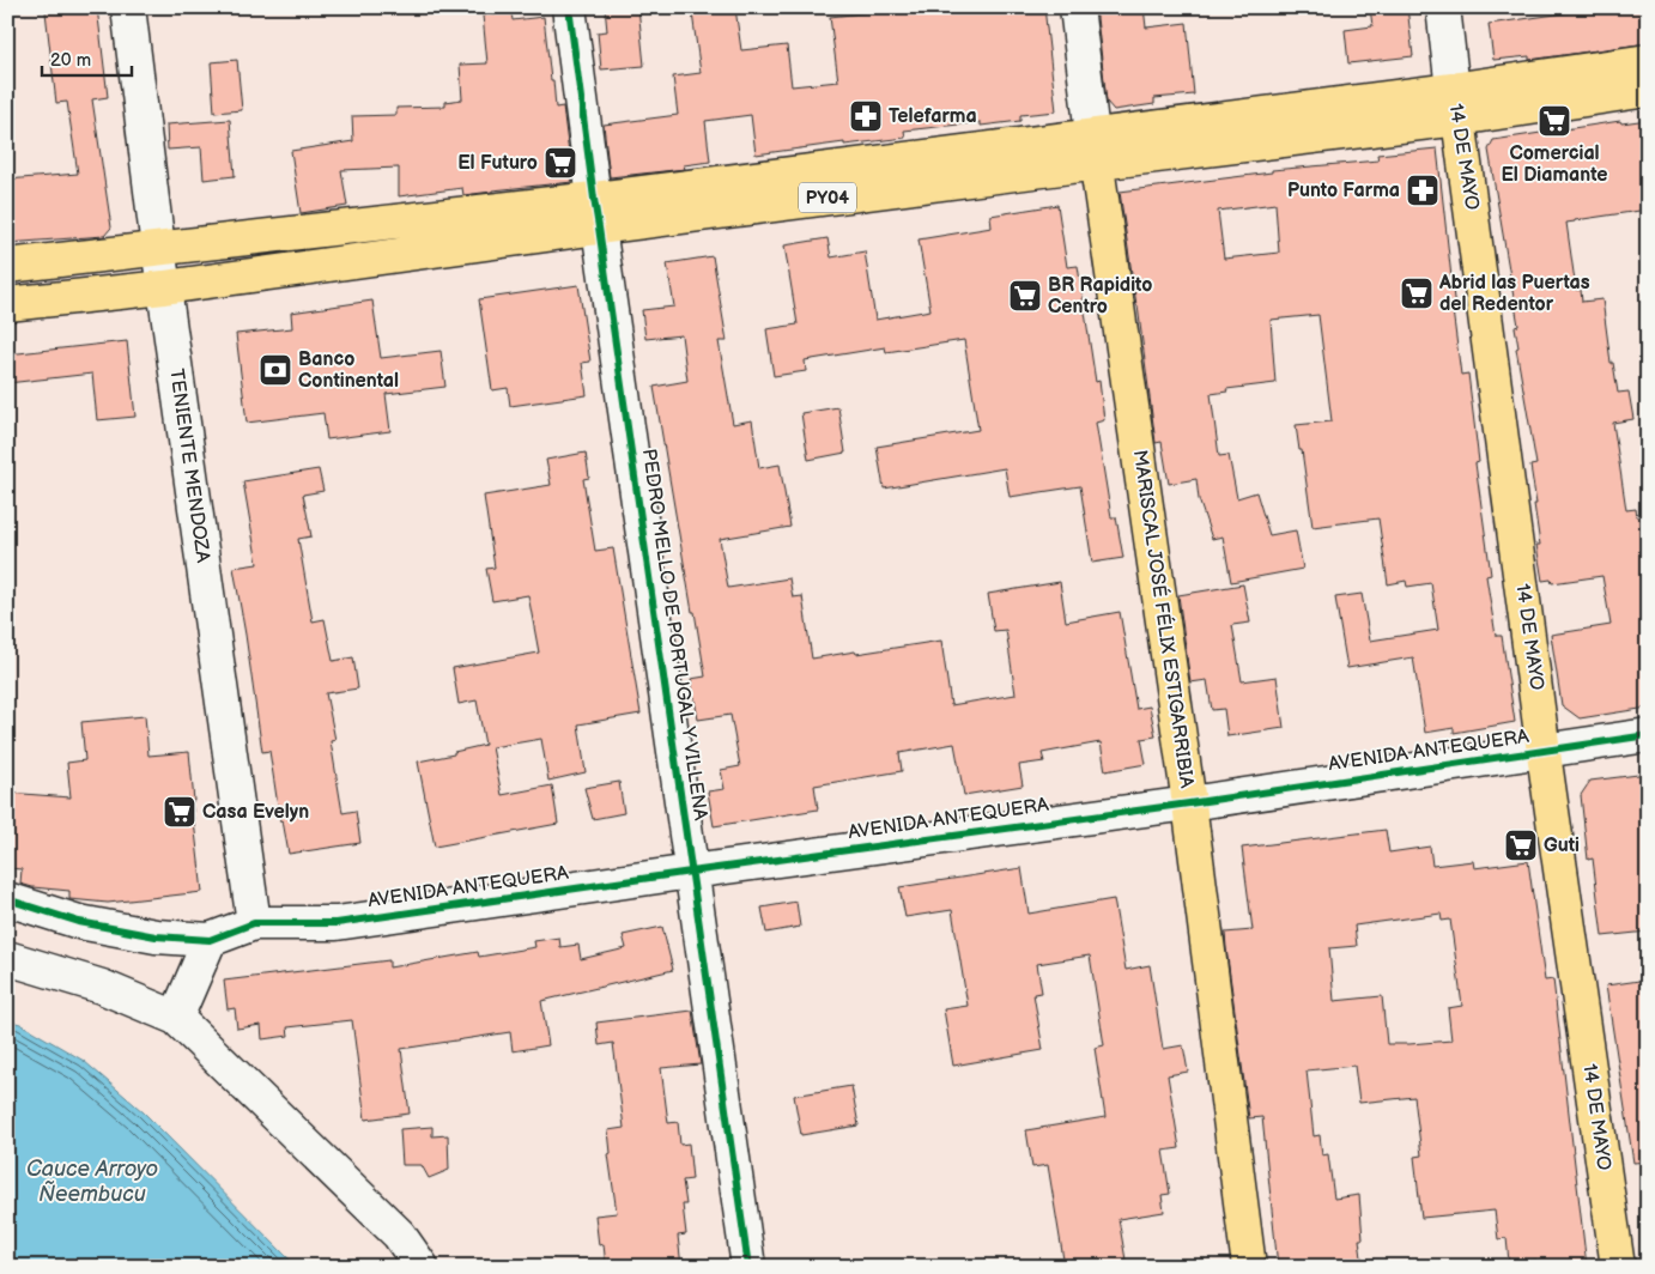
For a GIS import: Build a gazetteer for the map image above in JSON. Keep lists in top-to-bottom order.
{
  "streets": {
    "main road": ["14 DE MAYO", "PY04", "MARISCAL JOSÉ FÉLIX ESTIGARRIBIA"],
    "street": ["TENIENTE MENDOZA", "PEDRO MELLO DE PORTUGAL Y VILLENA", "AVENIDA ANTEQUERA"]
  },
  "crossings": [
    ["14 DE MAYO", "PY04"],
    ["14 DE MAYO", "AVENIDA ANTEQUERA"],
    ["PY04", "TENIENTE MENDOZA"],
    ["PY04", "MARISCAL JOSÉ FÉLIX ESTIGARRIBIA"],
    ["PY04", "PEDRO MELLO DE PORTUGAL Y VILLENA"],
    ["TENIENTE MENDOZA", "AVENIDA ANTEQUERA"],
    ["MARISCAL JOSÉ FÉLIX ESTIGARRIBIA", "AVENIDA ANTEQUERA"],
    ["PEDRO MELLO DE PORTUGAL Y VILLENA", "AVENIDA ANTEQUERA"]
  ],
  "water": ["Cauce Arroyo Ñeembucu"],
  "places": {
    "pharmacy": ["Telefarma", "Punto Farma"],
    "supermarket": [
      "Comercial El Diamante",
      "El Futuro",
      "Abrid las Puertas del Redentor",
      "BR Rapidito Centro",
      "Casa Evelyn",
      "Guti"
    ],
    "bank": ["Banco Continental"]
  },
  "scale_bar": "20 m"
}
